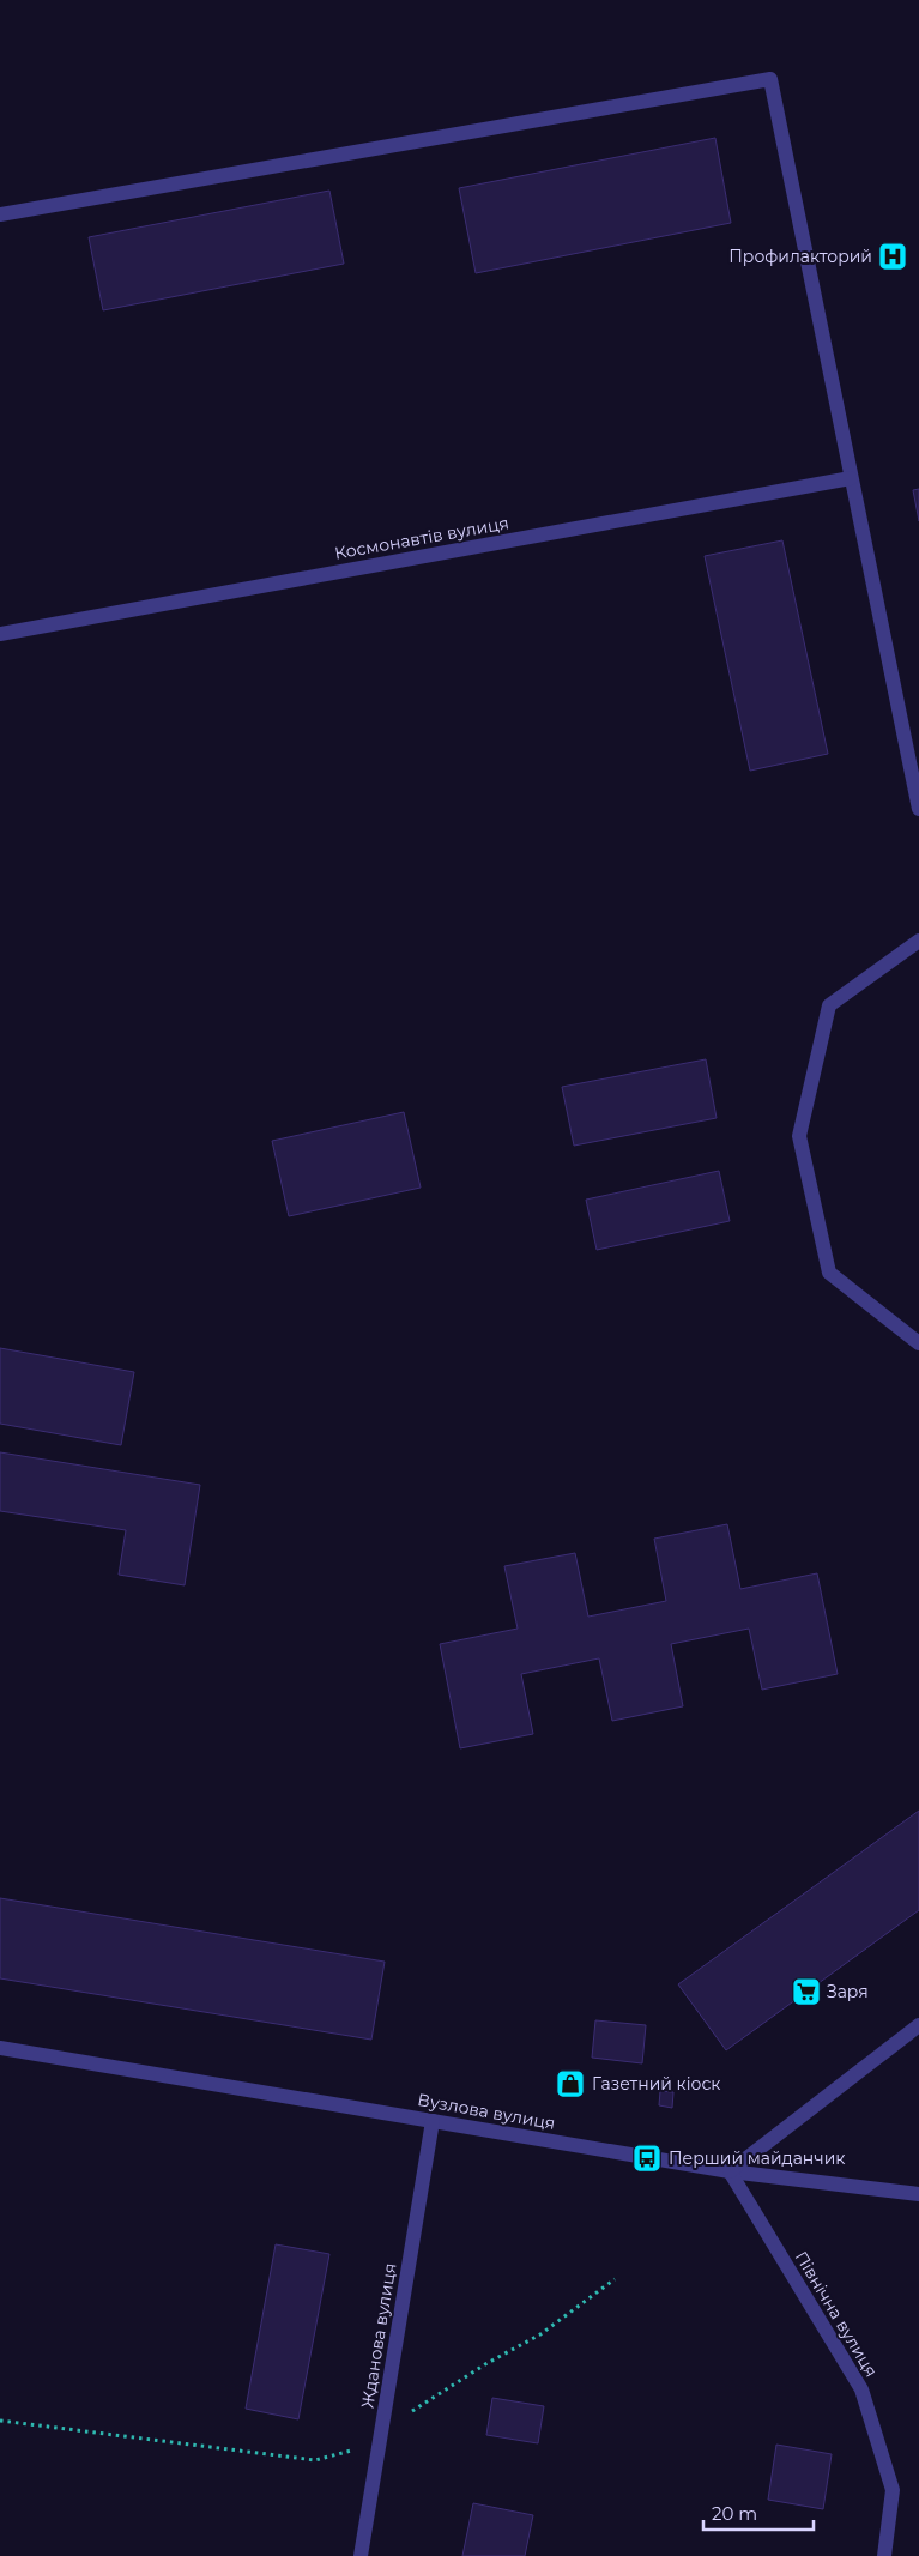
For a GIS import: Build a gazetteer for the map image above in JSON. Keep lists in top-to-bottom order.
{
  "streets": {
    "street": [
      "Космонавтів вулиця",
      "Вузлова вулиця",
      "Північна вулиця",
      "Жданова вулиця"
    ]
  },
  "crossings": [
    ["Вузлова вулиця", "Північна вулиця"],
    ["Вузлова вулиця", "Жданова вулиця"]
  ],
  "places": {
    "hospital": ["Профилакторий"],
    "supermarket": ["Заря"],
    "shop": ["Газетний кіоск"],
    "bus stop": ["Перший майданчик"]
  },
  "scale_bar": "20 m"
}
